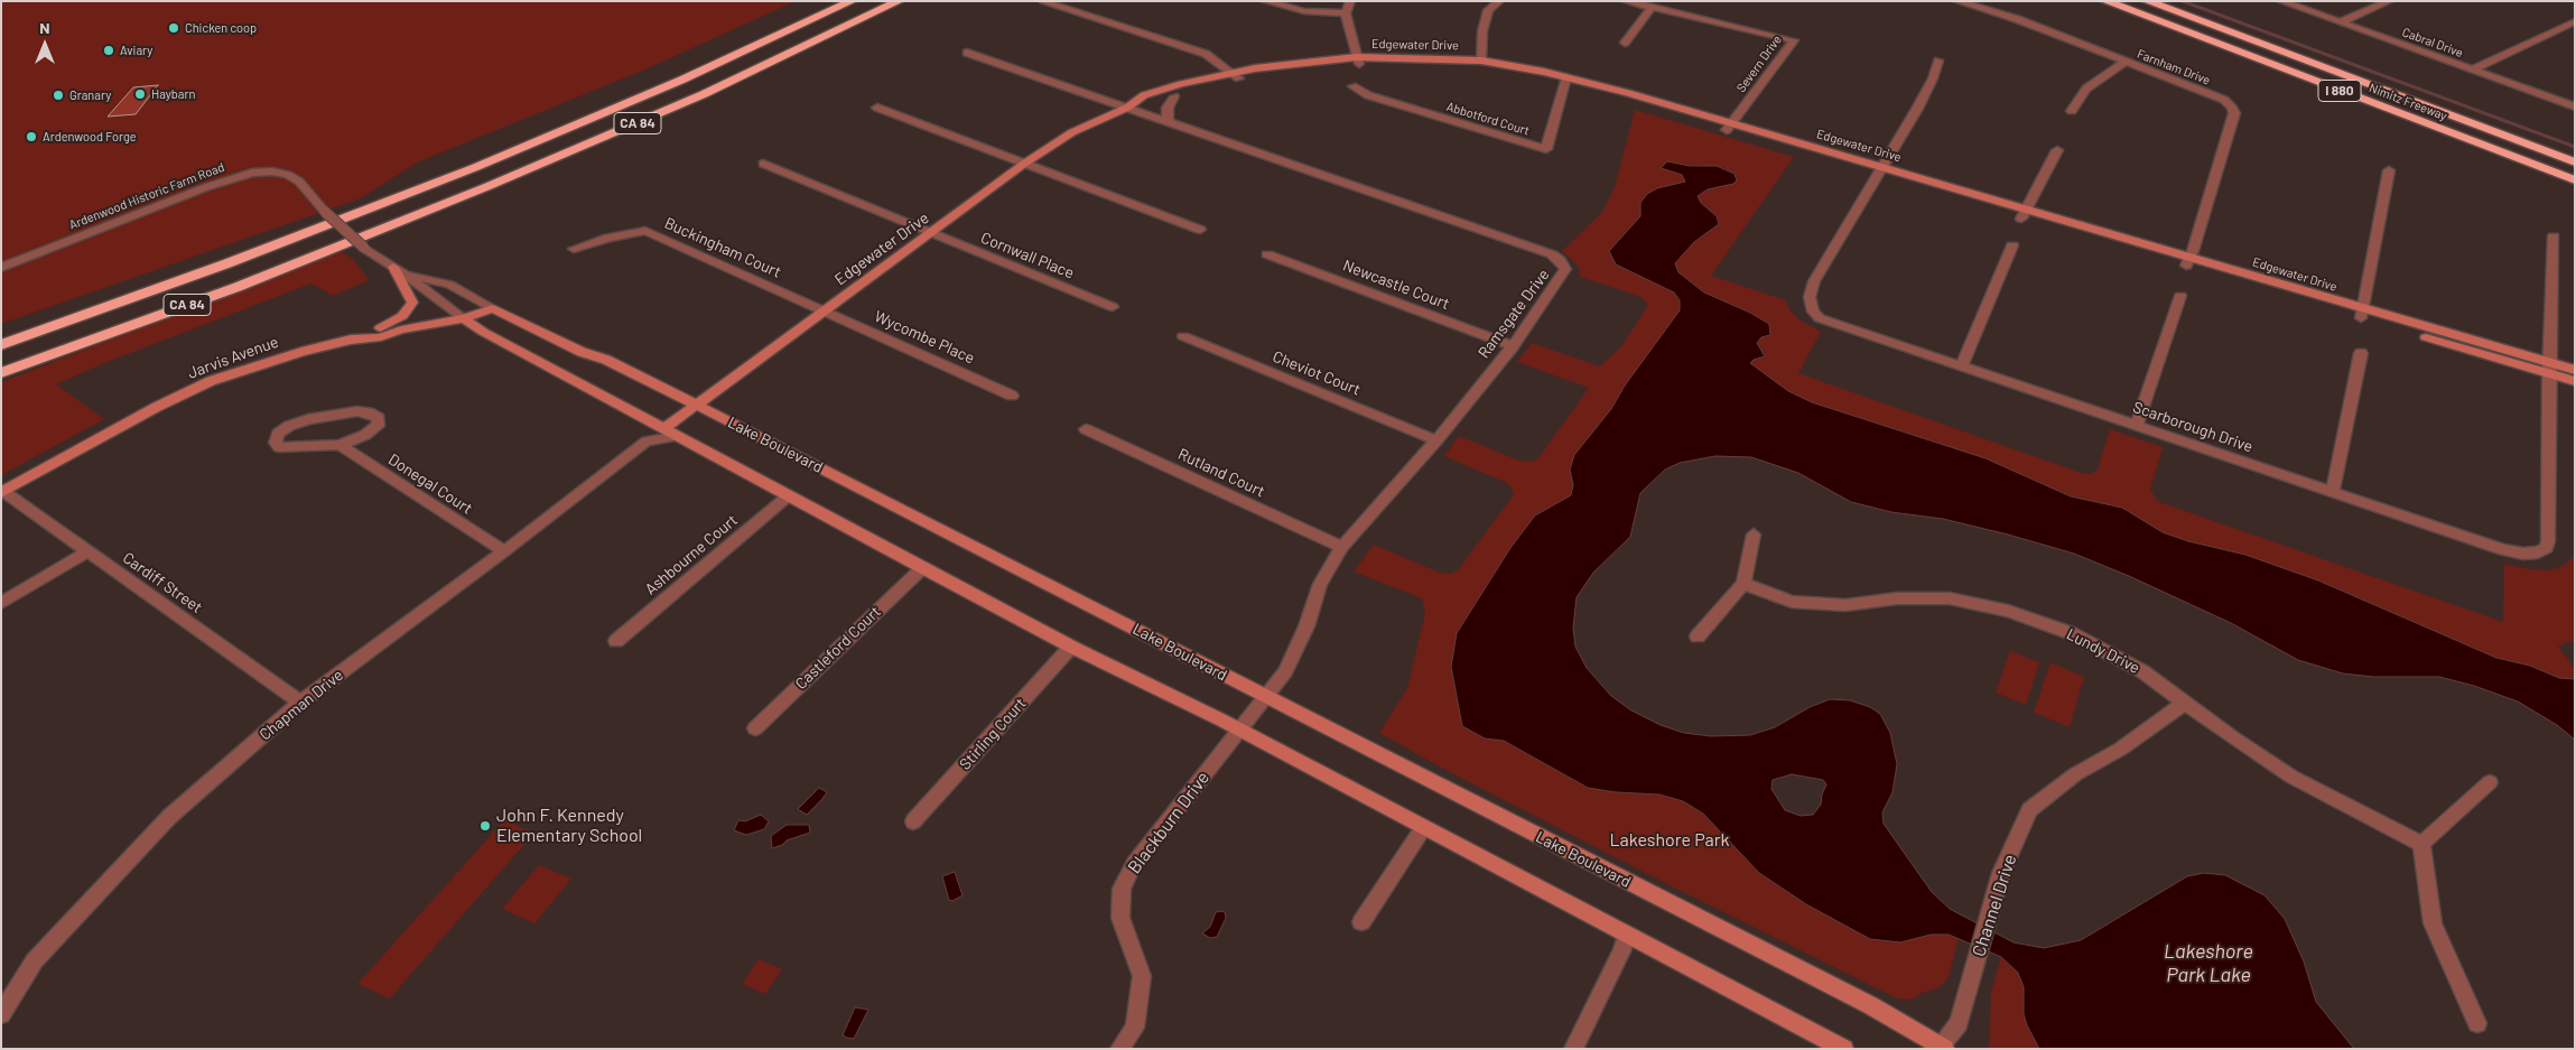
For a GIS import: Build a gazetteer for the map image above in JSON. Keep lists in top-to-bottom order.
{
  "streets": {
    "highway": ["I 880", "Nimitz Freeway", "CA 84"],
    "street": [
      "Cabral Drive",
      "Edgewater Drive",
      "Severn Drive",
      "Farnham Drive",
      "Abbotford Court",
      "Ardenwood Historic Farm Road",
      "Buckingham Court",
      "Cornwall Place",
      "Newcastle Court",
      "Ramsgate Drive",
      "Wycombe Place",
      "Jarvis Avenue",
      "Cheviot Court",
      "Scarborough Drive",
      "Lake Boulevard",
      "Rutland Court",
      "Donegal Court",
      "Ashbourne Court",
      "Cardiff Street",
      "Castleford Court",
      "Lundy Drive",
      "Chapman Drive",
      "Stirling Court",
      "Blackburn Drive",
      "Channel Drive"
    ]
  },
  "crossings": [
    ["Edgewater Drive", "Severn Drive"],
    ["Edgewater Drive", "Farnham Drive"],
    ["Edgewater Drive", "Abbotford Court"],
    ["Edgewater Drive", "Buckingham Court"],
    ["Edgewater Drive", "Cornwall Place"],
    ["Edgewater Drive", "Ramsgate Drive"],
    ["Edgewater Drive", "Wycombe Place"],
    ["Edgewater Drive", "Scarborough Drive"],
    ["Edgewater Drive", "Lake Boulevard"],
    ["Edgewater Drive", "Chapman Drive"],
    ["Ardenwood Historic Farm Road", "Lake Boulevard"],
    ["Buckingham Court", "Wycombe Place"],
    ["Newcastle Court", "Ramsgate Drive"],
    ["Ramsgate Drive", "Cheviot Court"],
    ["Ramsgate Drive", "Lake Boulevard"],
    ["Ramsgate Drive", "Rutland Court"],
    ["Ramsgate Drive", "Blackburn Drive"],
    ["Jarvis Avenue", "Lake Boulevard"],
    ["Jarvis Avenue", "Cardiff Street"],
    ["Lake Boulevard", "Ashbourne Court"],
    ["Lake Boulevard", "Castleford Court"],
    ["Lake Boulevard", "Chapman Drive"],
    ["Lake Boulevard", "Stirling Court"],
    ["Lake Boulevard", "Blackburn Drive"],
    ["Lake Boulevard", "Channel Drive"],
    ["Donegal Court", "Chapman Drive"],
    ["Cardiff Street", "Chapman Drive"],
    ["Lundy Drive", "Channel Drive"]
  ],
  "water": ["Lakeshore Park Lake"],
  "parks": ["Lakeshore Park"],
  "places": [
    "Chicken coop",
    "Aviary",
    "Haybarn",
    "Granary",
    "Ardenwood Forge",
    "John F. Kennedy Elementary School"
  ],
  "north": "top"
}
